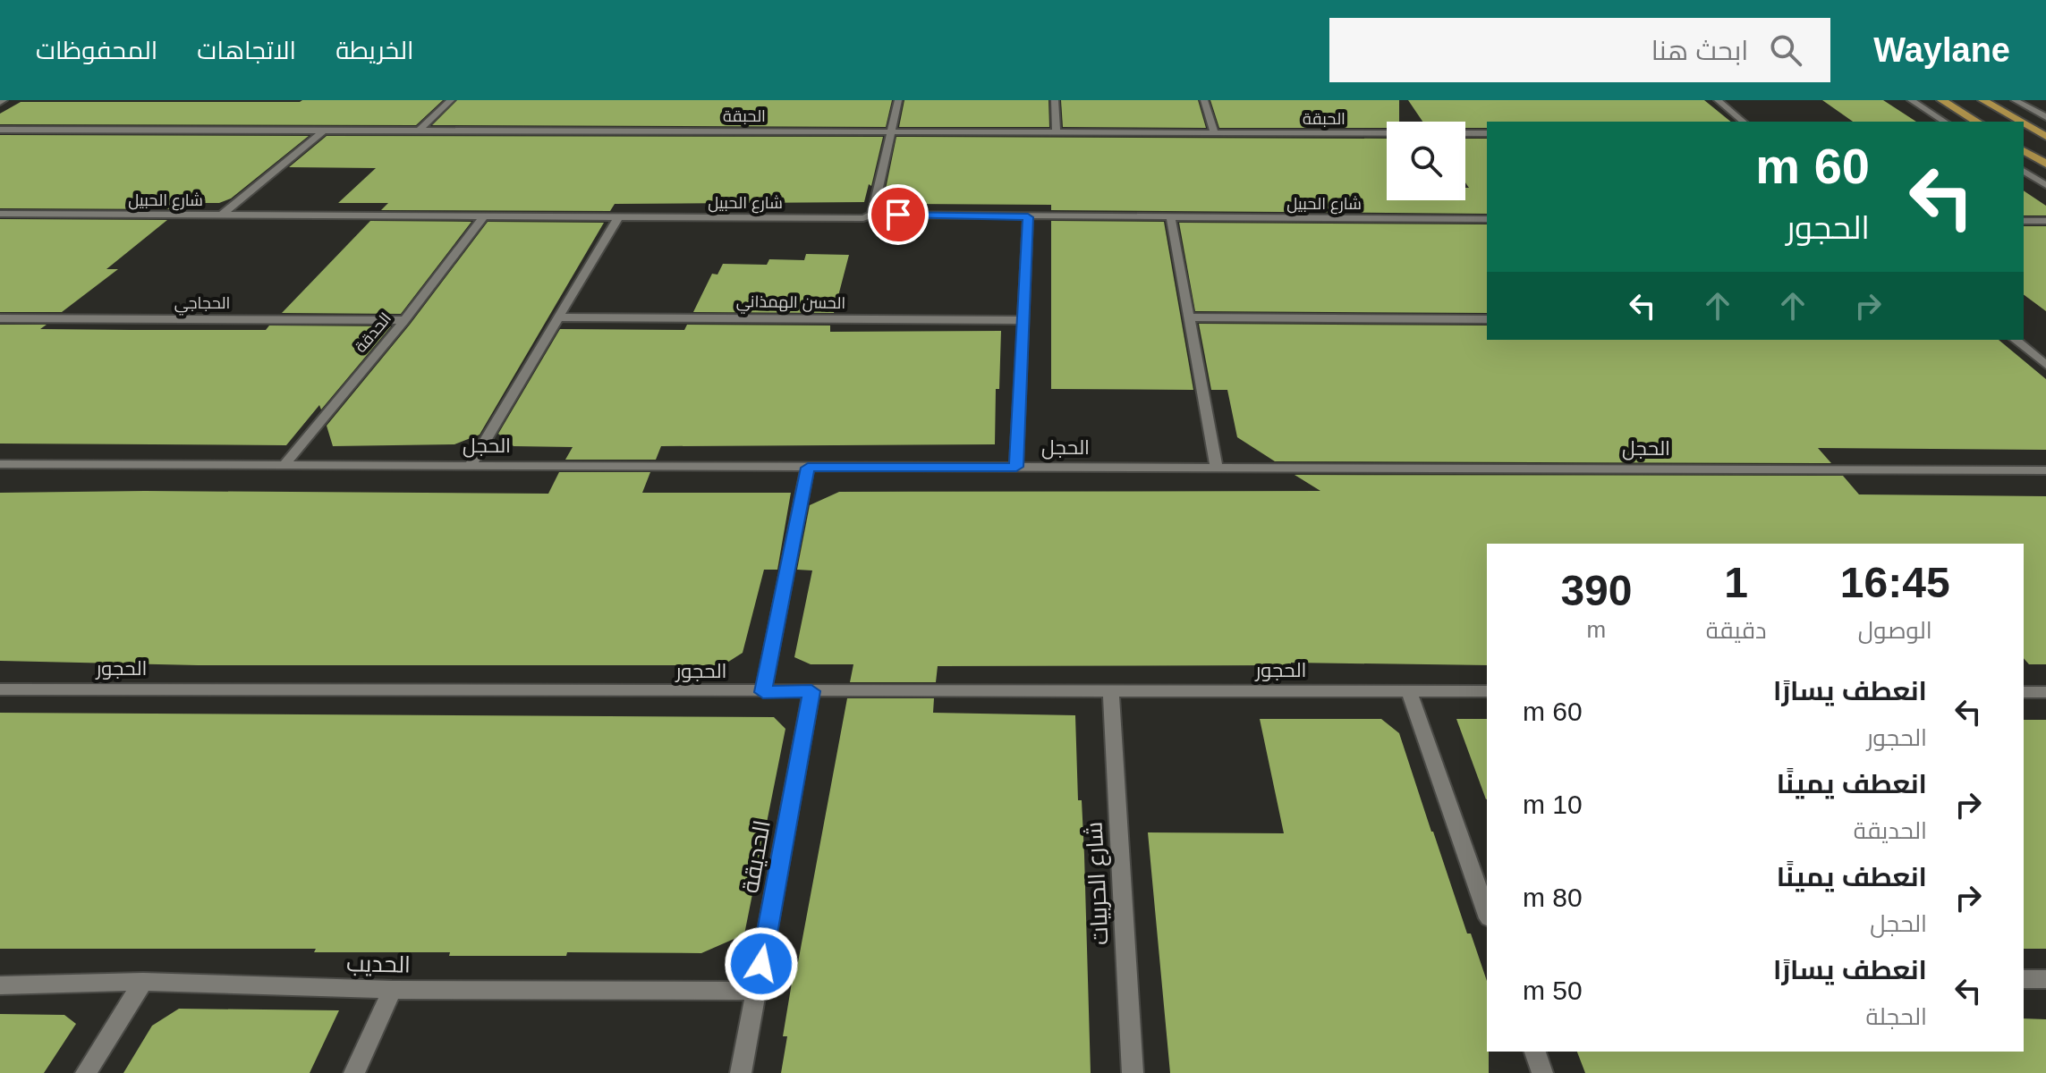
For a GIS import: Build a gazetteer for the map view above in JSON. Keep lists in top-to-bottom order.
{
  "streets": {
    "street": [
      "الحبقة",
      "شارع الحبيل",
      "الحسن الهمذاني",
      "الحجاجي",
      "الحدقة",
      "الحجل",
      "الحجور",
      "الحديقة",
      "شارع الحربيات",
      "الحديب"
    ]
  },
  "crossings": [
    ["شارع الحبيل", "الحدقة"],
    ["الحجاجي", "الحدقة"],
    ["الحدقة", "الحجل"],
    ["الحجور", "الحديقة"],
    ["الحجور", "شارع الحربيات"],
    ["الحديقة", "الحديب"]
  ],
  "page": {
    "header": "Waylane",
    "search": "ابحث هنا",
    "nav": ["الخريطة", "الاتجاهات", "المحفوظات"],
    "turn": ["60 m", "الحجور"],
    "eta": [
      "16:45",
      "الوصول",
      "1",
      "دقيقة",
      "390",
      "m"
    ],
    "list": [
      {
        "name": "انعطف يسارًا",
        "note": "الحجور",
        "value": "60 m"
      },
      {
        "name": "انعطف يمينًا",
        "note": "الحديقة",
        "value": "10 m"
      },
      {
        "name": "انعطف يمينًا",
        "note": "الحجل",
        "value": "80 m"
      },
      {
        "name": "انعطف يسارًا",
        "note": "الحجلة",
        "value": "50 m"
      }
    ]
  }
}
